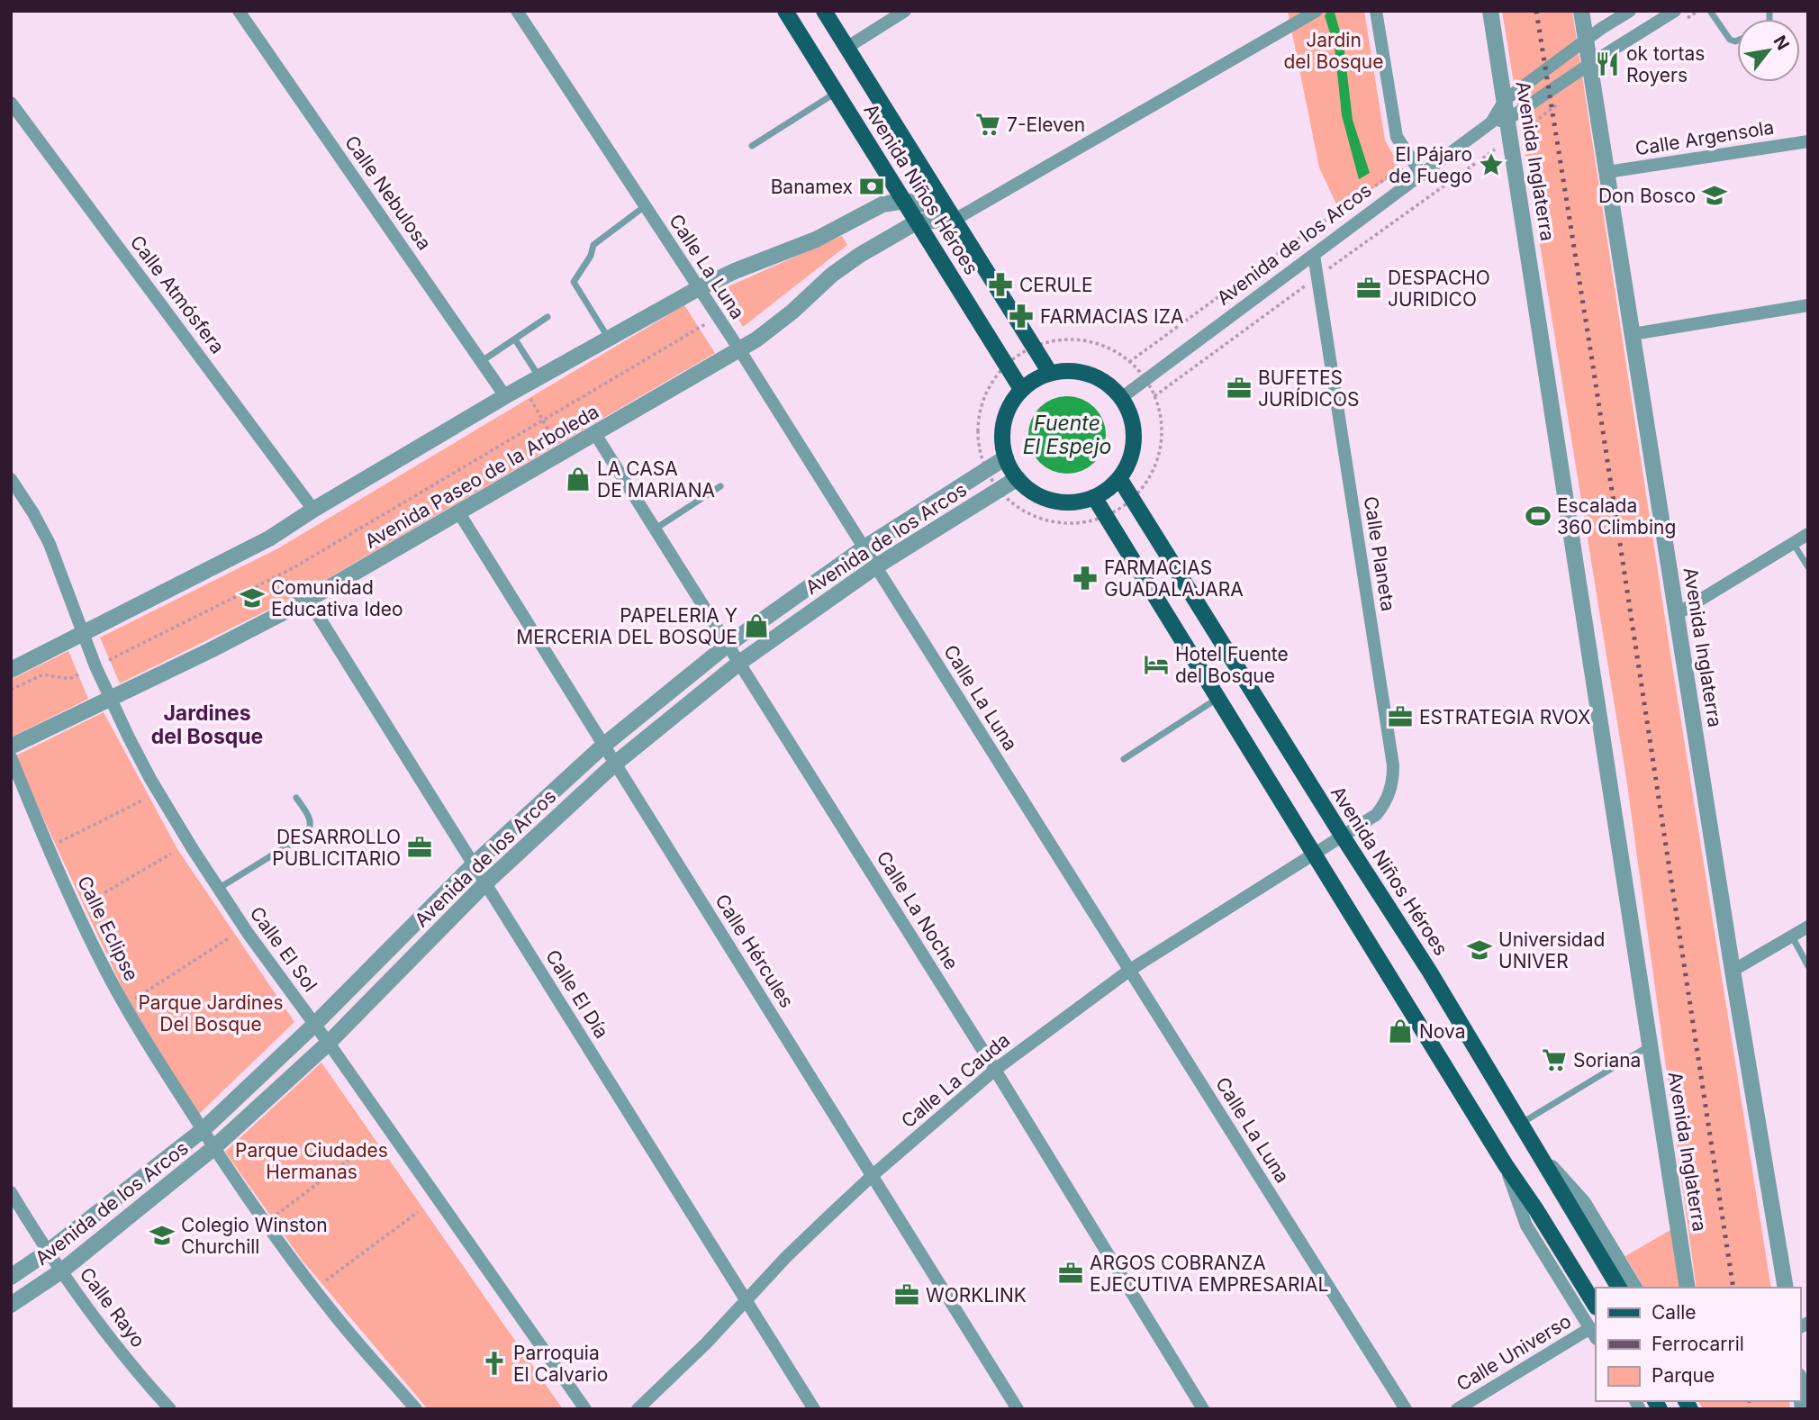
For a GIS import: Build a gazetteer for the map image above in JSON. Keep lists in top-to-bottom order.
{
  "streets": {
    "main road": ["Avenida Niños Héroes"],
    "street": [
      "Calle Argensola",
      "Avenida Inglaterra",
      "Calle Nebulosa",
      "Avenida de los Arcos",
      "Calle La Luna",
      "Calle Atmósfera",
      "Avenida Paseo de la Arboleda",
      "Calle Planeta",
      "Calle La Noche",
      "Calle Eclipse",
      "Calle El Sol",
      "Calle Hércules",
      "Calle El Día",
      "Calle La Cauda",
      "Calle Rayo",
      "Calle Universo"
    ]
  },
  "crossings": [
    ["Calle Argensola", "Avenida Inglaterra"],
    ["Avenida Inglaterra", "Avenida de los Arcos"],
    ["Avenida Niños Héroes", "Avenida de los Arcos"],
    ["Avenida Niños Héroes", "Avenida Paseo de la Arboleda"],
    ["Avenida Niños Héroes", "Calle Planeta"],
    ["Avenida Niños Héroes", "Calle La Cauda"],
    ["Avenida de los Arcos", "Calle La Luna"],
    ["Avenida de los Arcos", "Calle Planeta"],
    ["Avenida de los Arcos", "Calle La Noche"],
    ["Avenida de los Arcos", "Calle Eclipse"],
    ["Avenida de los Arcos", "Calle El Sol"],
    ["Avenida de los Arcos", "Calle Hércules"],
    ["Avenida de los Arcos", "Calle El Día"],
    ["Avenida de los Arcos", "Calle Rayo"],
    ["Calle La Luna", "Avenida Paseo de la Arboleda"],
    ["Calle La Luna", "Calle La Cauda"],
    ["Avenida Paseo de la Arboleda", "Calle La Noche"],
    ["Avenida Paseo de la Arboleda", "Calle El Sol"],
    ["Avenida Paseo de la Arboleda", "Calle Hércules"],
    ["Avenida Paseo de la Arboleda", "Calle El Día"],
    ["Calle Planeta", "Calle La Cauda"],
    ["Calle La Noche", "Calle La Cauda"],
    ["Calle Hércules", "Calle La Cauda"],
    ["Calle El Día", "Calle La Cauda"]
  ],
  "districts": ["Jardines del Bosque"],
  "water": ["Fuente El Espejo"],
  "parks": ["Jardin del Bosque", "Parque Jardines Del Bosque", "Parque Ciudades Hermanas"],
  "places": {
    "restaurant": ["ok tortas Royers"],
    "supermarket": ["7-Eleven", "Soriana"],
    "place": ["El Pájaro de Fuego"],
    "bank": ["Banamex"],
    "school or university": [
      "Don Bosco",
      "Comunidad Educativa Ideo",
      "Universidad UNIVER",
      "Colegio Winston Churchill"
    ],
    "pharmacy": ["CERULE", "FARMACIAS IZA", "FARMACIAS GUADALAJARA"],
    "office": [
      "DESPACHO JURIDICO",
      "BUFETES JURÍDICOS",
      "ESTRATEGIA RVOX",
      "DESARROLLO PUBLICITARIO",
      "ARGOS COBRANZA EJECUTIVA EMPRESARIAL",
      "WORKLINK"
    ],
    "shop": ["LA CASA DE MARIANA", "PAPELERIA Y MERCERIA DEL BOSQUE", "Nova"],
    "sports": ["Escalada 360 Climbing"],
    "hotel": ["Hotel Fuente del Bosque"],
    "church": ["Parroquia El Calvario"]
  },
  "legend": ["Calle", "Ferrocarril", "Parque"],
  "north": "top right"
}
